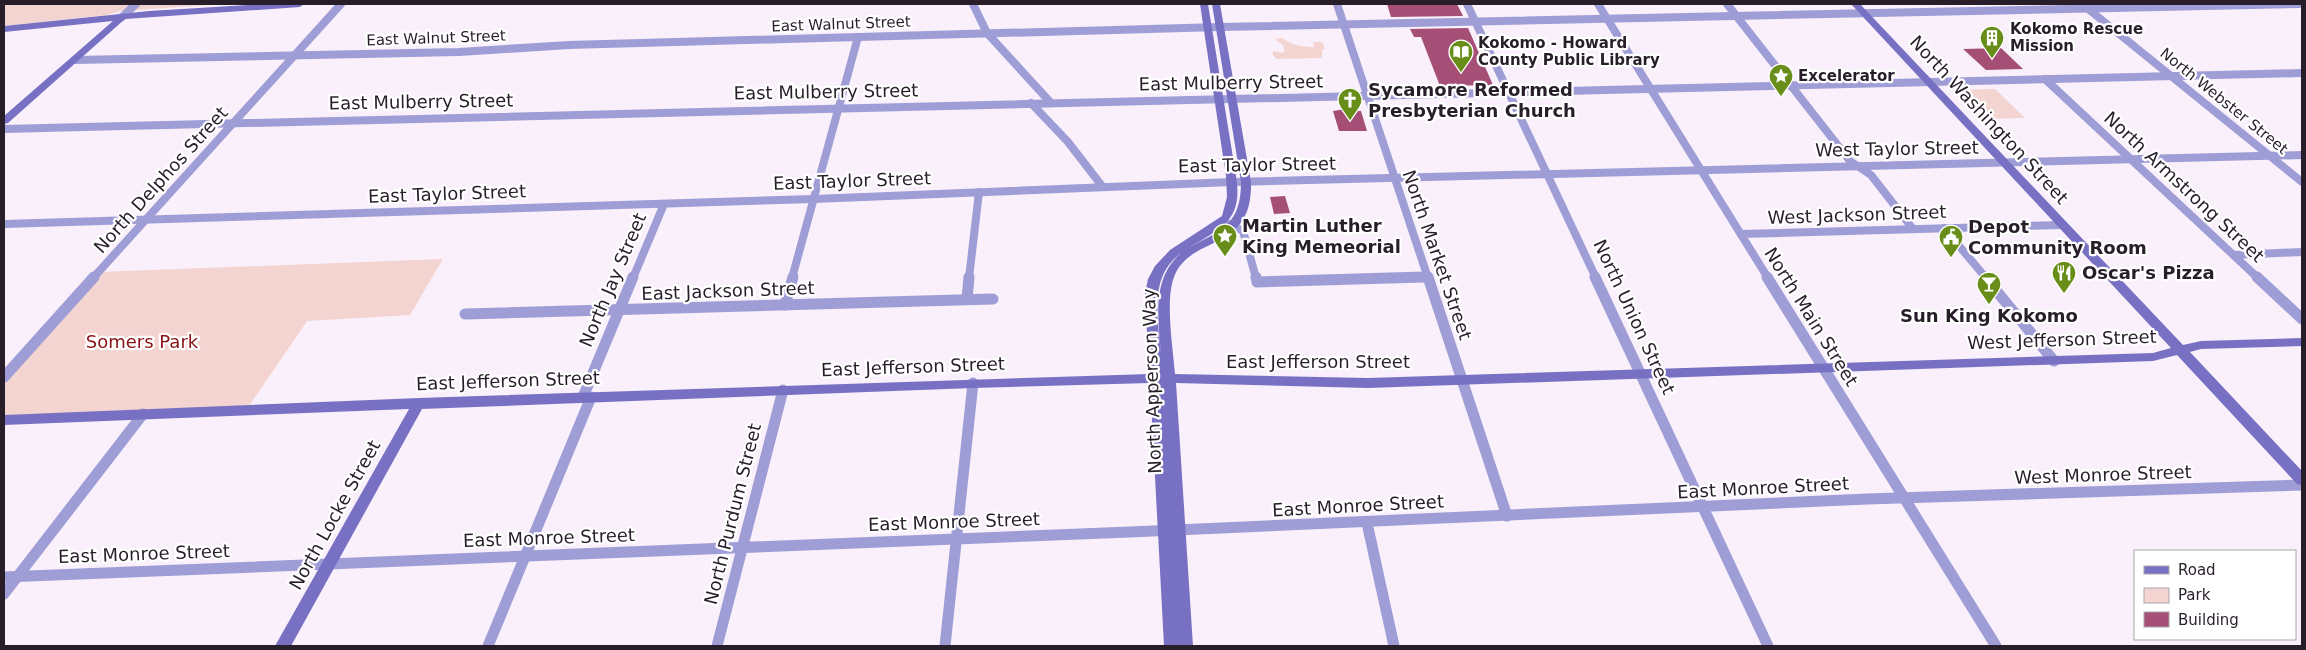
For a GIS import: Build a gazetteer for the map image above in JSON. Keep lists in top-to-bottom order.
{
  "streets": {
    "main road": [
      "North Washington Street",
      "West Jefferson Street",
      "East Jefferson Street",
      "North Apperson Way",
      "North Locke Street"
    ],
    "street": [
      "East Walnut Street",
      "East Mulberry Street",
      "North Webster Street",
      "West Taylor Street",
      "East Taylor Street",
      "North Delphos Street",
      "North Armstrong Street",
      "West Jackson Street",
      "North Market Street",
      "North Jay Street",
      "East Jackson Street",
      "North Union Street",
      "North Main Street",
      "West Monroe Street",
      "East Monroe Street",
      "North Purdum Street"
    ]
  },
  "crossings": [
    ["East Walnut Street", "North Webster Street"],
    ["East Walnut Street", "North Washington Street"],
    ["East Walnut Street", "North Delphos Street"],
    ["East Walnut Street", "North Market Street"],
    ["East Walnut Street", "North Union Street"],
    ["East Walnut Street", "North Main Street"],
    ["East Walnut Street", "North Apperson Way"],
    ["East Mulberry Street", "North Webster Street"],
    ["East Mulberry Street", "North Washington Street"],
    ["East Mulberry Street", "North Delphos Street"],
    ["East Mulberry Street", "North Armstrong Street"],
    ["East Mulberry Street", "North Market Street"],
    ["East Mulberry Street", "North Union Street"],
    ["East Mulberry Street", "North Main Street"],
    ["East Mulberry Street", "North Apperson Way"],
    ["North Webster Street", "West Taylor Street"],
    ["North Washington Street", "West Taylor Street"],
    ["North Washington Street", "West Jackson Street"],
    ["North Washington Street", "West Jefferson Street"],
    ["West Taylor Street", "East Taylor Street"],
    ["West Taylor Street", "North Armstrong Street"],
    ["West Taylor Street", "North Main Street"],
    ["East Taylor Street", "North Delphos Street"],
    ["East Taylor Street", "North Market Street"],
    ["East Taylor Street", "North Jay Street"],
    ["East Taylor Street", "North Union Street"],
    ["East Taylor Street", "North Main Street"],
    ["East Taylor Street", "North Apperson Way"],
    ["West Jackson Street", "North Main Street"],
    ["North Market Street", "East Jefferson Street"],
    ["North Market Street", "East Monroe Street"],
    ["North Jay Street", "East Jackson Street"],
    ["North Jay Street", "East Jefferson Street"],
    ["North Jay Street", "East Monroe Street"],
    ["North Union Street", "East Jefferson Street"],
    ["North Union Street", "East Monroe Street"],
    ["North Main Street", "West Jefferson Street"],
    ["North Main Street", "East Jefferson Street"],
    ["North Main Street", "West Monroe Street"],
    ["North Main Street", "East Monroe Street"],
    ["West Jefferson Street", "East Jefferson Street"],
    ["East Jefferson Street", "North Apperson Way"],
    ["East Jefferson Street", "North Purdum Street"],
    ["East Jefferson Street", "North Locke Street"],
    ["North Apperson Way", "East Monroe Street"],
    ["West Monroe Street", "East Monroe Street"],
    ["East Monroe Street", "North Purdum Street"],
    ["East Monroe Street", "North Locke Street"]
  ],
  "parks": ["Somers Park"],
  "places": {
    "building": ["Kokomo Rescue Mission"],
    "library": ["Kokomo - Howard County Public Library"],
    "place": ["Excelerator", "Martin Luther King Memeorial"],
    "church": ["Sycamore Reformed Presbyterian Church"],
    "public building": ["Depot Community Room"],
    "restaurant": ["Oscar's Pizza"],
    "bar": ["Sun King Kokomo"]
  },
  "legend": ["Road", "Park", "Building"]
}
